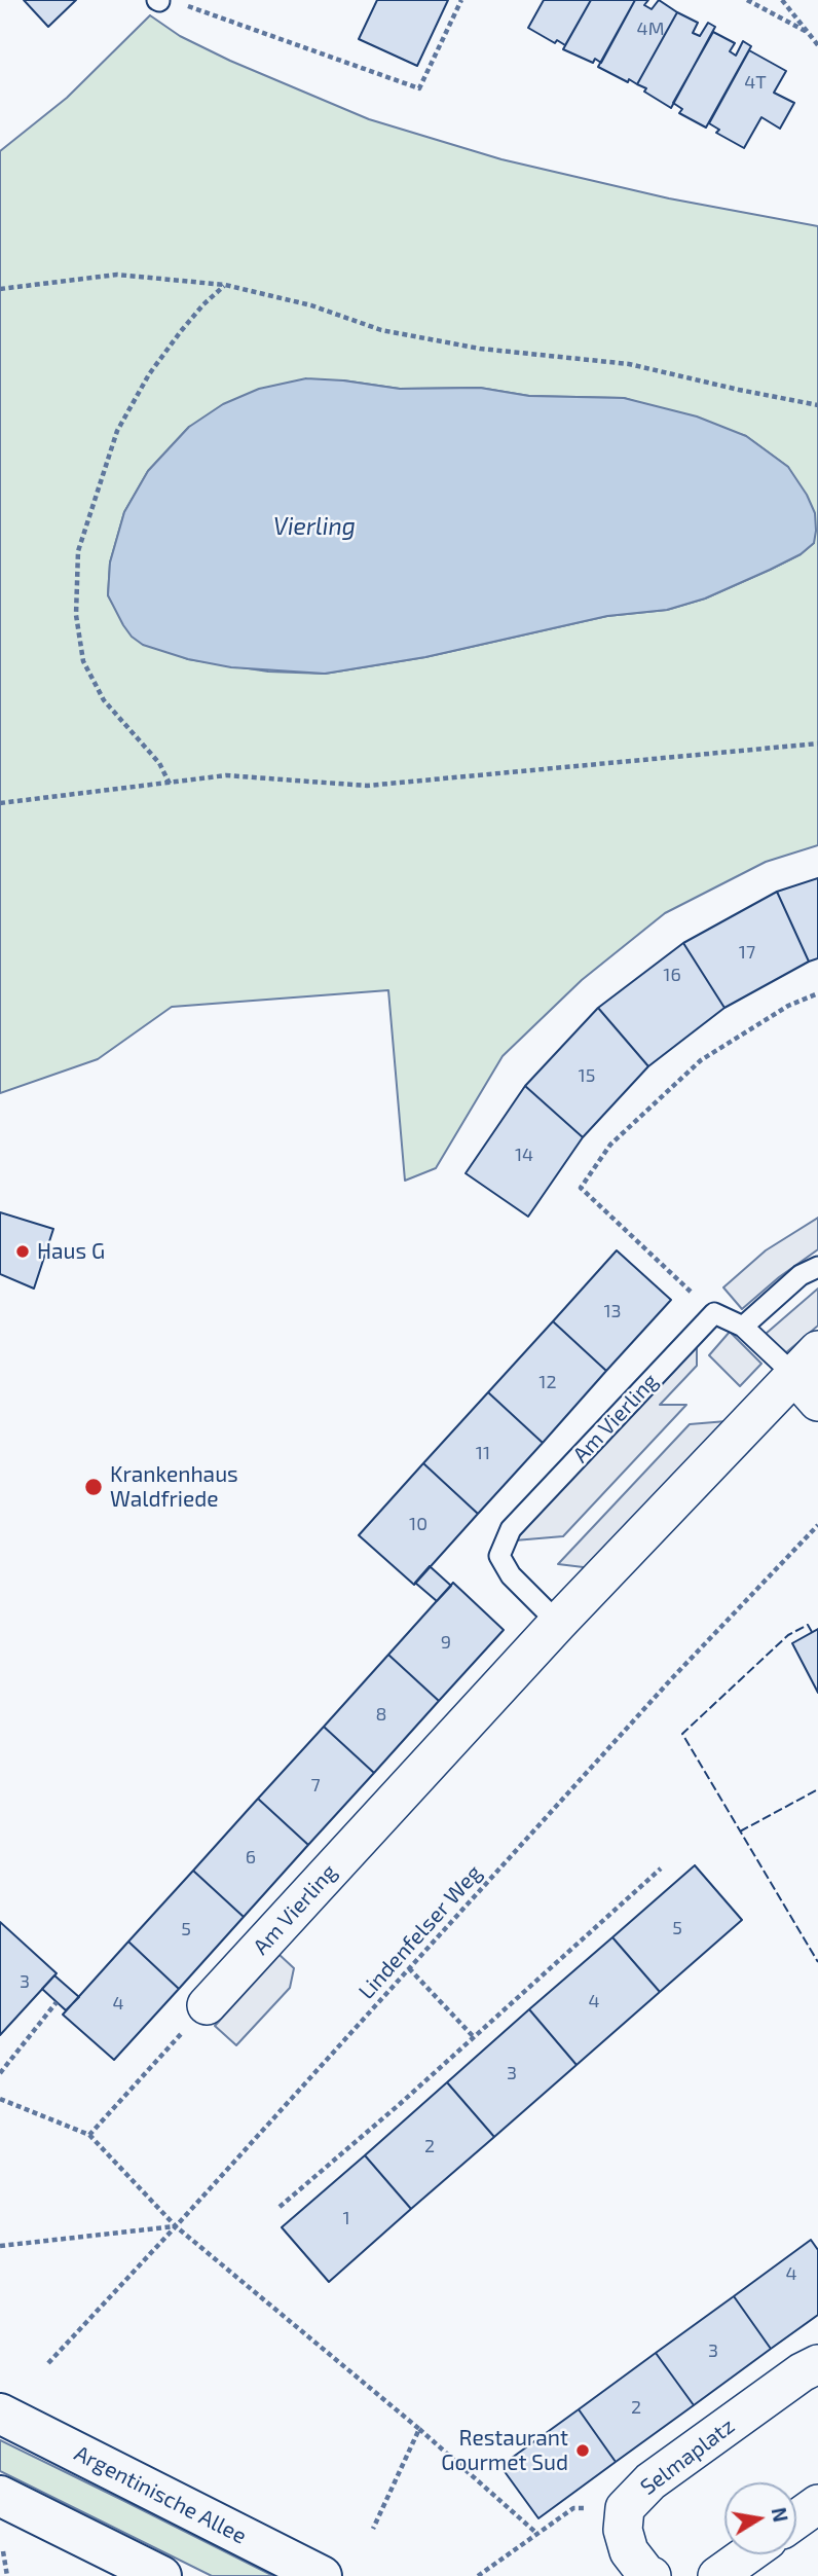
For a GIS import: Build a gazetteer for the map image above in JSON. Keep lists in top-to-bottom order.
{
  "streets": {
    "main road": ["Argentinische Allee"],
    "street": ["Am Vierling", "Selmaplatz"],
    "path": ["Lindenfelser Weg"]
  },
  "water": ["Vierling"],
  "places": ["Haus G", "Krankenhaus Waldfriede", "Restaurant Gourmet Sud"],
  "house_numbers": [
    "4M",
    "4T",
    "17",
    "16",
    "15",
    "14",
    "13",
    "12",
    "11",
    "10",
    "9",
    "8",
    "7",
    "6",
    "5",
    "5",
    "3",
    "4",
    "4",
    "3",
    "2",
    "1",
    "4",
    "3",
    "2"
  ],
  "north": "right"
}
